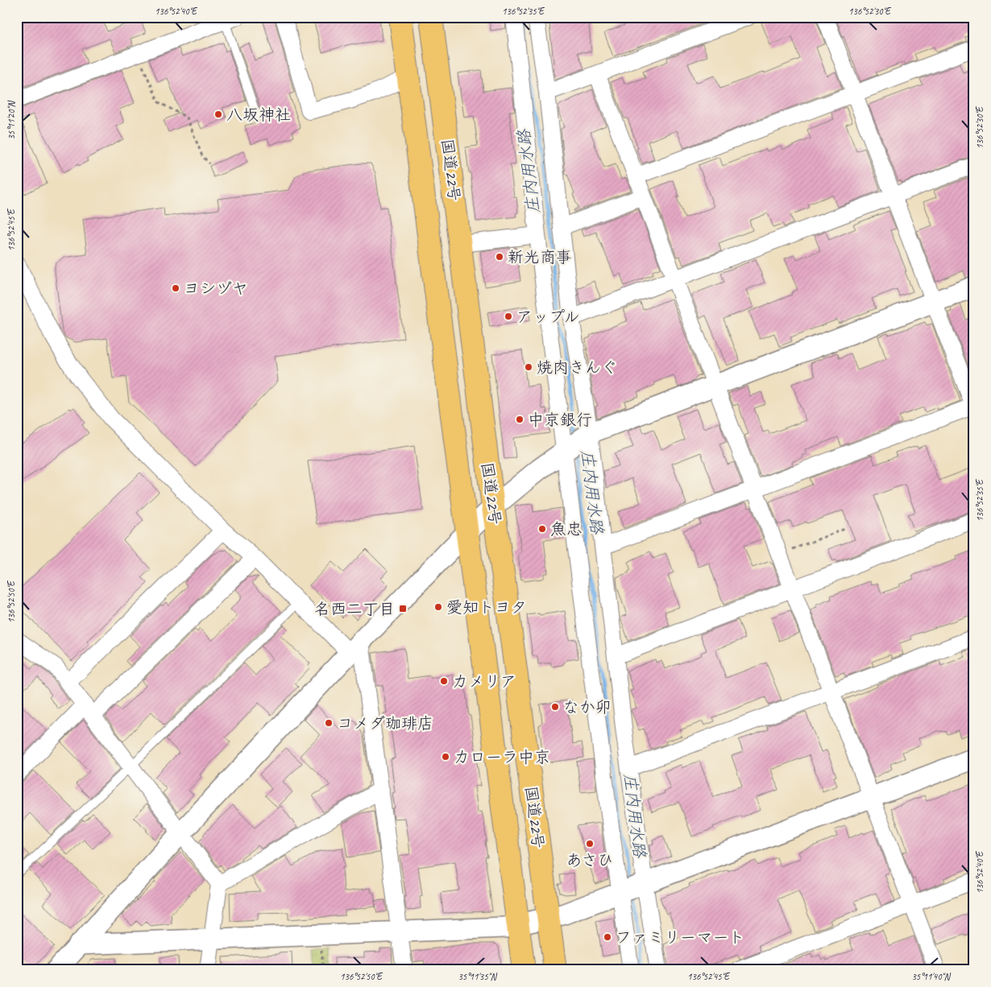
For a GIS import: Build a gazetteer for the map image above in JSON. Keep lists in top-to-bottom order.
{
  "streets": {
    "highway": ["国道22号"]
  },
  "water": ["庄内用水路"],
  "places": {
    "other": [
      "八坂神社",
      "新光商事",
      "ヨシヅヤ",
      "アップル",
      "焼肉きんぐ",
      "中京銀行",
      "魚忠",
      "愛知トヨタ",
      "カメリア",
      "なか卯",
      "コメダ珈琲店",
      "カローラ中京",
      "あさひ",
      "ファミリーマート"
    ],
    "transit": ["名西二丁目"]
  },
  "coordinates": [
    "136°52'40\"E",
    "136°52'35\"E",
    "136°52'30\"E",
    "35°11'20\"N",
    "136°52'45\"E",
    "136°52'50\"E",
    "35°11'35\"N",
    "35°11'40\"N"
  ]
}
